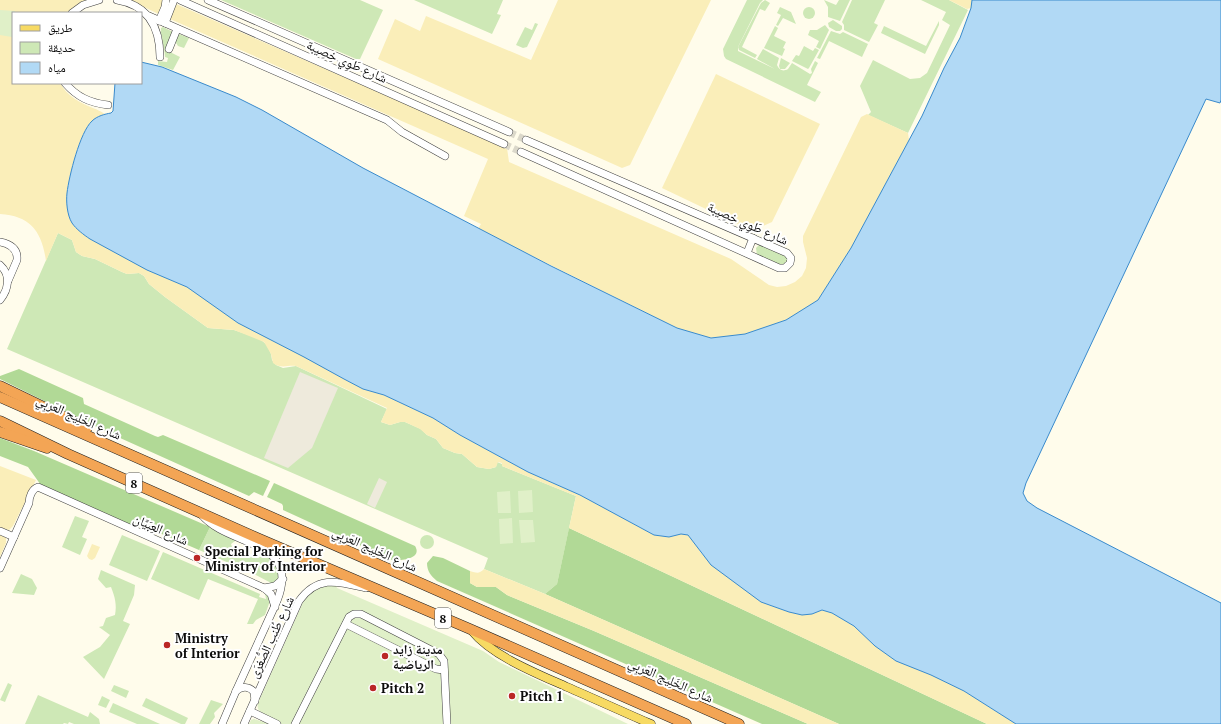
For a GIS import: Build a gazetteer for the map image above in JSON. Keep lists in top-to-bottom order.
{
  "streets": {
    "highway": ["شارع الخَلِيج العَربِي", "8"],
    "street": ["شارع طَوِي خِصِيبة", "شارع العِبَيَّان", "شارع طُنب الصُّغرَى"]
  },
  "crossings": [
    ["8", "شارع طُنب الصُّغرَى"]
  ],
  "places": [
    "Special Parking for Ministry of Interior",
    "Ministry of Interior",
    "مدينة زايد الرياضية",
    "Pitch 2",
    "Pitch 1"
  ],
  "legend": ["طريق", "حديقة", "مياه"]
}
